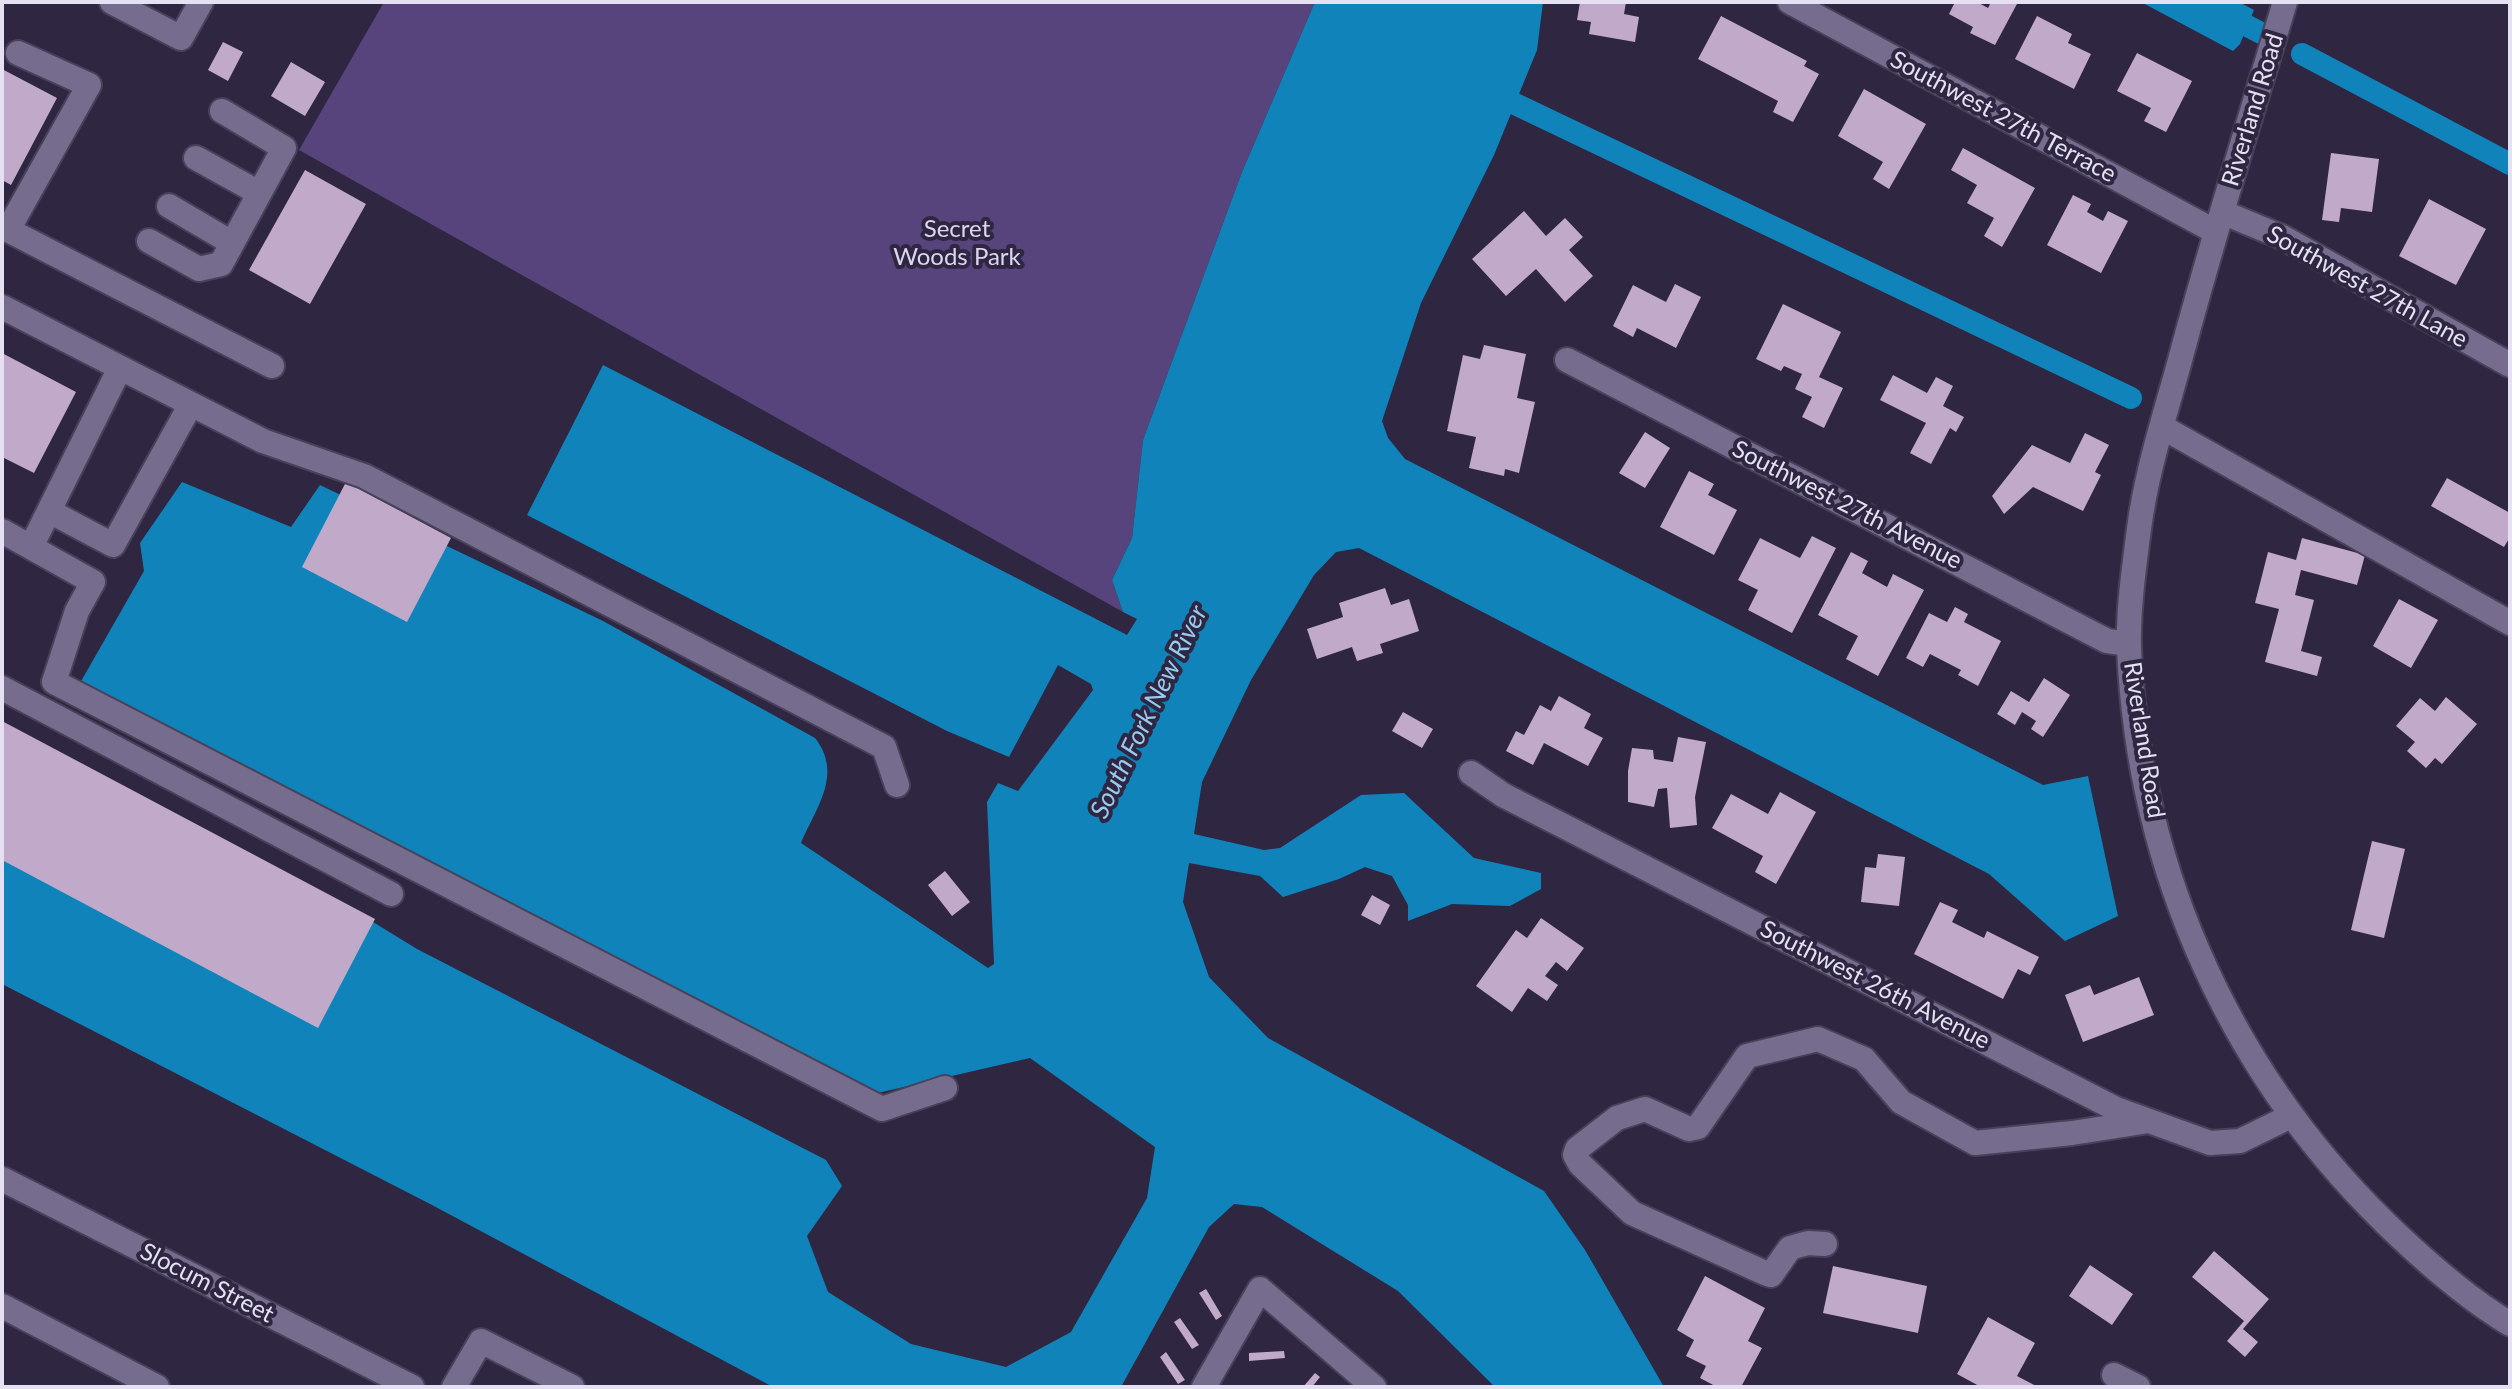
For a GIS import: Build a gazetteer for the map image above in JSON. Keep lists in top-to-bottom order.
{
  "streets": {
    "street": [
      "Riverland Road",
      "Southwest 27th Terrace",
      "Southwest 27th Lane",
      "Southwest 27th Avenue",
      "Southwest 26th Avenue",
      "Slocum Street"
    ]
  },
  "crossings": [
    ["Riverland Road", "Southwest 27th Terrace"],
    ["Riverland Road", "Southwest 27th Lane"],
    ["Riverland Road", "Southwest 27th Avenue"],
    ["Riverland Road", "Southwest 26th Avenue"],
    ["Southwest 27th Terrace", "Southwest 27th Lane"]
  ],
  "water": ["South Fork New River"],
  "parks": ["Secret Woods Park"]
}
